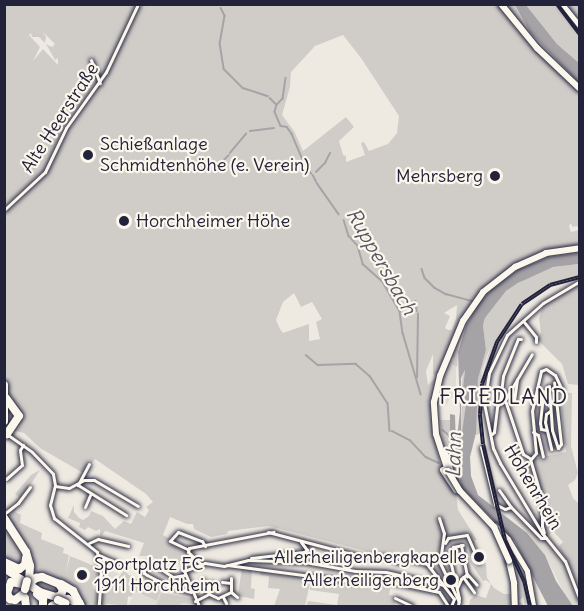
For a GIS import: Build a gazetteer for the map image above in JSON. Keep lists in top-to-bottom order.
{
  "streets": {
    "street": ["Alte Heerstraße", "Hohenrhein"]
  },
  "districts": ["FRIEDLAND"],
  "water": ["Ruppersbach", "Lahn"],
  "places": [
    "Schießanlage Schmidtenhöhe (e. Verein)",
    "Mehrsberg",
    "Horchheimer Höhe",
    "Allerheiligenbergkapelle",
    "Sportplatz FC 1911 Horchheim",
    "Allerheiligenberg"
  ]
}
